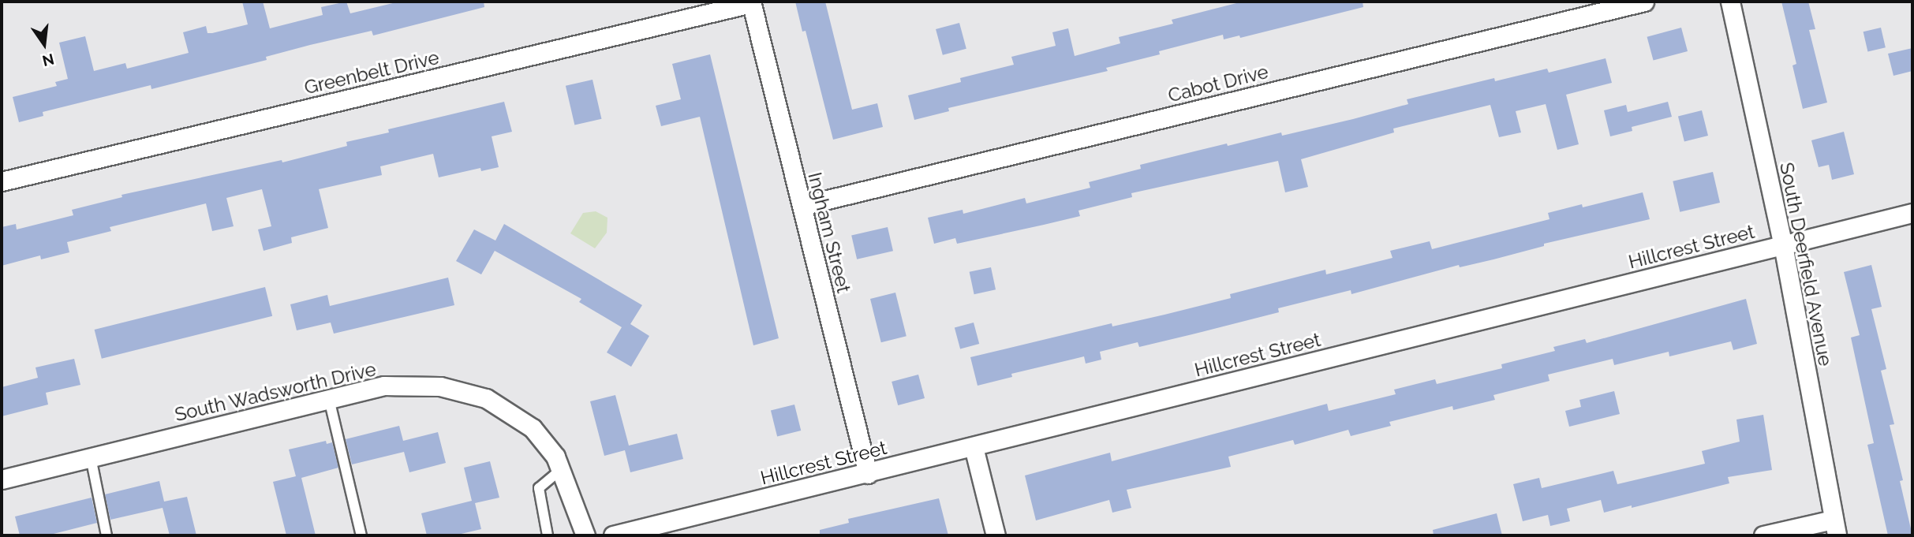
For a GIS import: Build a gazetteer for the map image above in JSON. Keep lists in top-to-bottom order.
{
  "streets": {
    "street": [
      "Greenbelt Drive",
      "Cabot Drive",
      "Ingham Street",
      "Hillcrest Street",
      "South Deerfield Avenue",
      "South Wadsworth Drive"
    ]
  },
  "crossings": [
    ["Greenbelt Drive", "Ingham Street"],
    ["Cabot Drive", "Ingham Street"],
    ["Ingham Street", "Hillcrest Street"],
    ["Hillcrest Street", "South Deerfield Avenue"]
  ],
  "north": "bottom"
}
